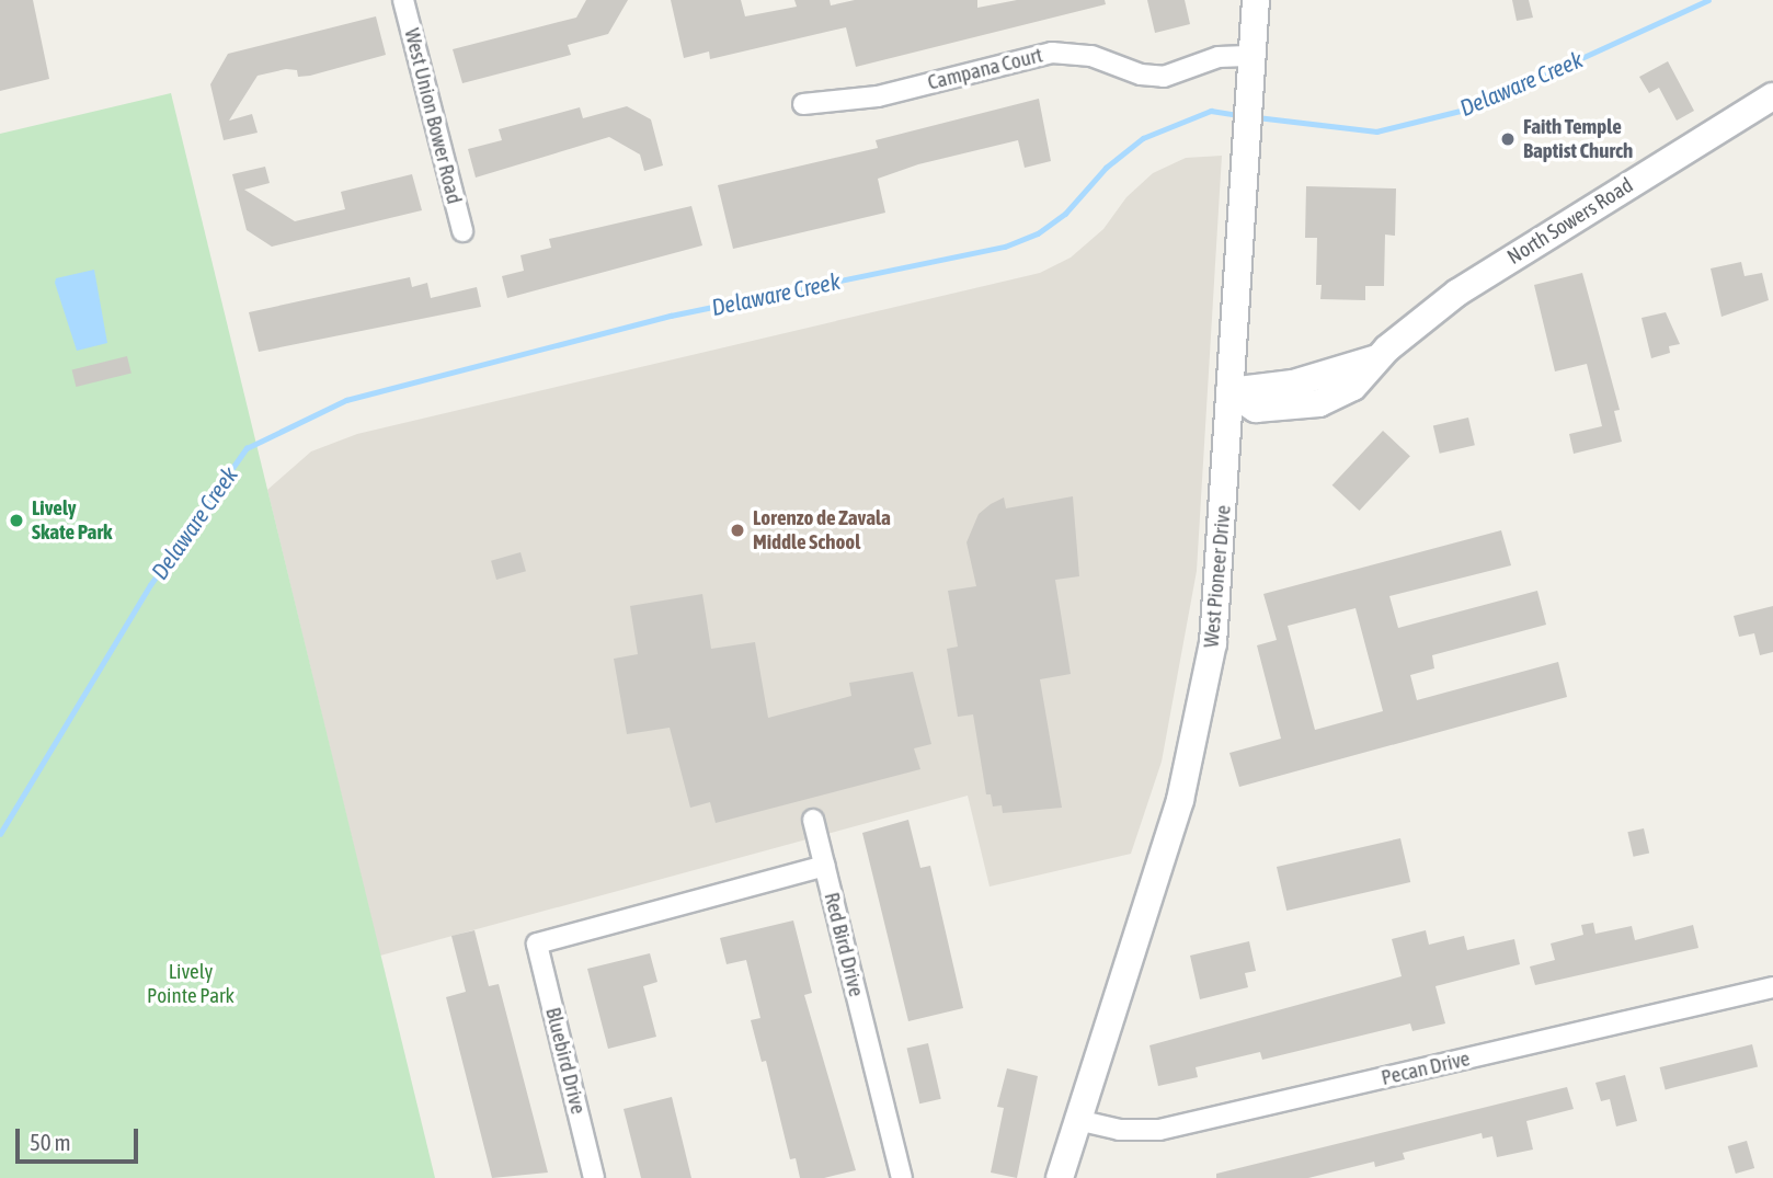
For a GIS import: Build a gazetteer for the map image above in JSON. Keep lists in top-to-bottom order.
{
  "streets": {
    "main road": ["North Sowers Road", "West Pioneer Drive"],
    "street": [
      "Campana Court",
      "West Union Bower Road",
      "Red Bird Drive",
      "Bluebird Drive",
      "Pecan Drive"
    ]
  },
  "crossings": [
    ["Campana Court", "West Pioneer Drive"],
    ["North Sowers Road", "West Pioneer Drive"],
    ["West Pioneer Drive", "Pecan Drive"],
    ["Red Bird Drive", "Bluebird Drive"]
  ],
  "water": ["Delaware Creek"],
  "parks": ["Lively Pointe Park"],
  "places": ["Faith Temple Baptist Church", "Lively Skate Park", "Lorenzo de Zavala Middle School"],
  "scale_bar": "50 m"
}
